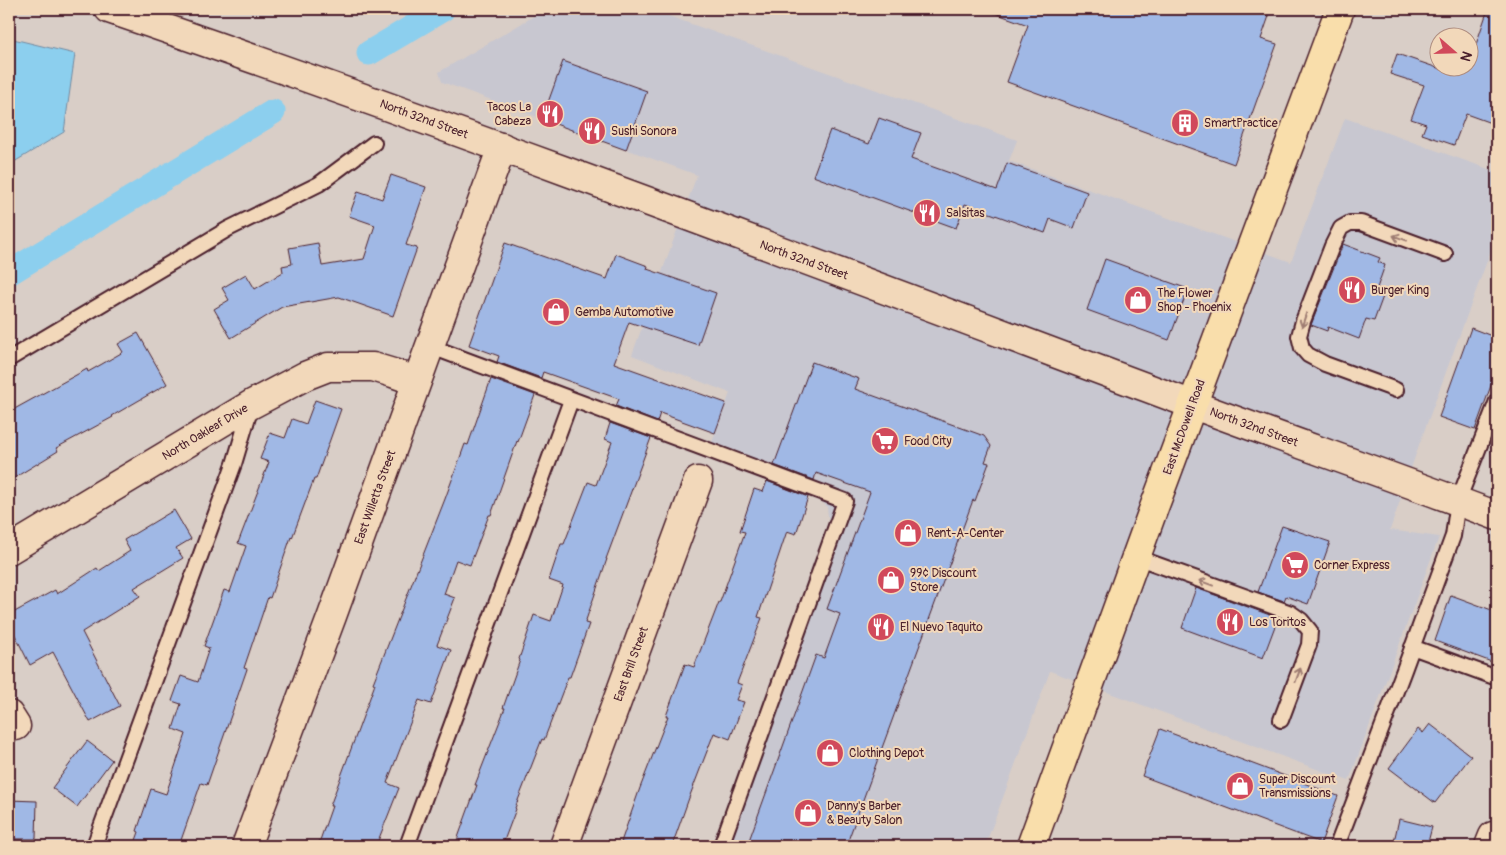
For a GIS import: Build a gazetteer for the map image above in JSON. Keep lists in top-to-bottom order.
{
  "streets": {
    "main road": ["East McDowell Road"],
    "street": [
      "North 32nd Street",
      "North Oakleaf Drive",
      "East Willetta Street",
      "East Brill Street"
    ]
  },
  "crossings": [
    ["North 32nd Street", "East McDowell Road"],
    ["North 32nd Street", "East Willetta Street"],
    ["North Oakleaf Drive", "East Willetta Street"]
  ],
  "places": {
    "restaurant": [
      "Tacos La Cabeza",
      "Sushi Sonora",
      "Salsitas",
      "Burger King",
      "Los Toritos",
      "El Nuevo Taquito"
    ],
    "building": ["SmartPractice"],
    "shop": [
      "The Flower Shop - Phoenix",
      "Gemba Automotive",
      "Rent-A-Center",
      "99¢ Discount Store",
      "Clothing Depot",
      "Super Discount Transmissions",
      "Danny's Barber & Beauty Salon"
    ],
    "supermarket": ["Food City", "Corner Express"]
  },
  "north": "right"
}
